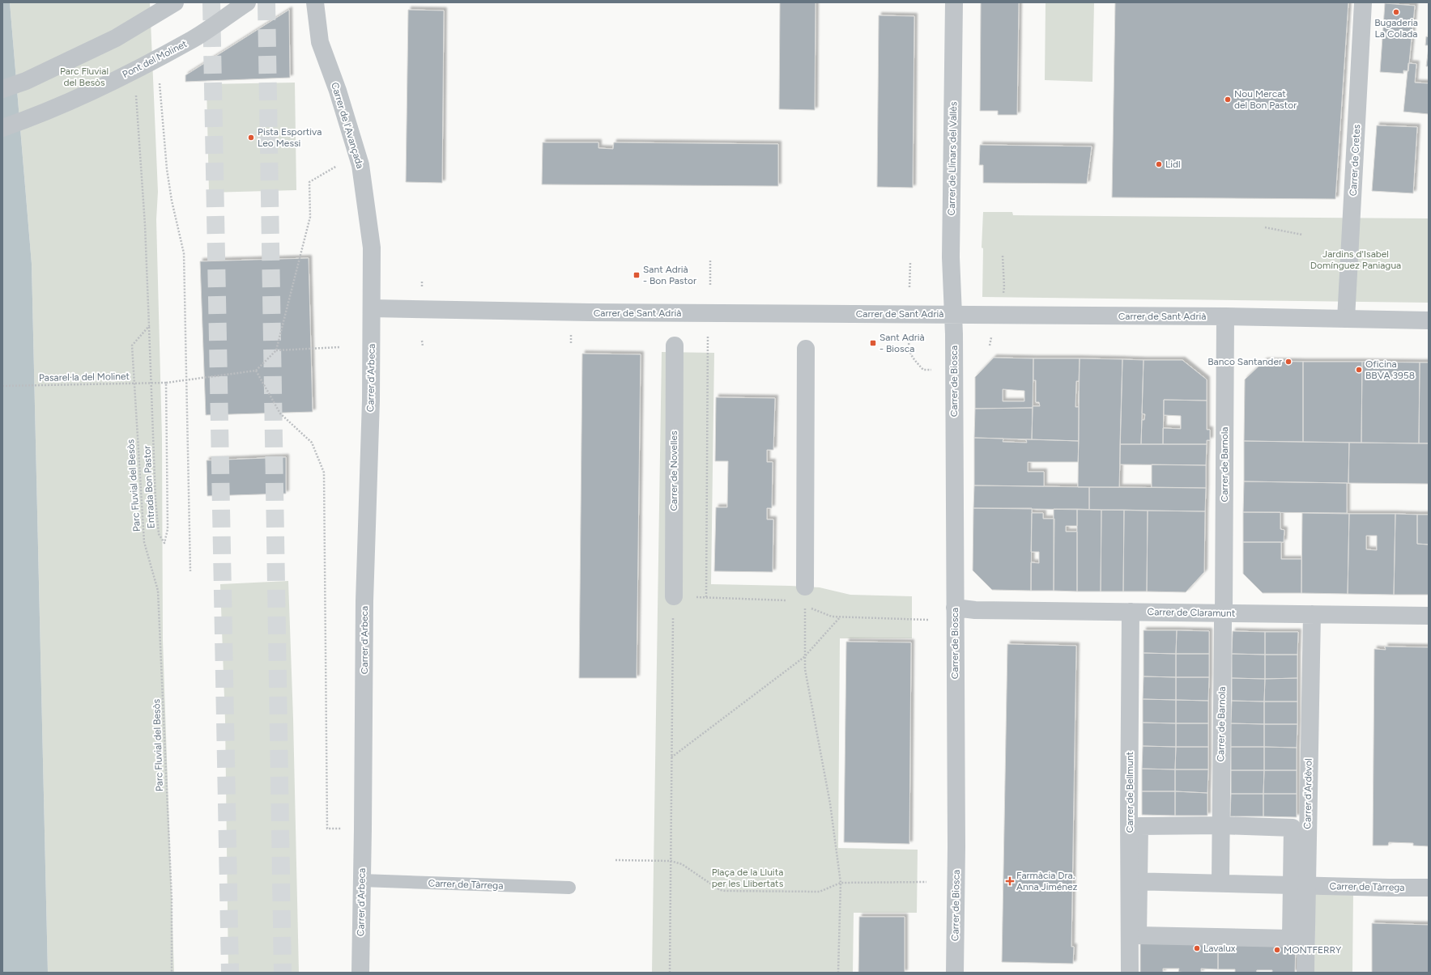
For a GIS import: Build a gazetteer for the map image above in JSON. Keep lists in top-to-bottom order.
{
  "streets": {
    "street": [
      "Pont del Molinet",
      "Carrer de l'Avançada",
      "Carrer de Llinars del Vallès",
      "Carrer de Cretes",
      "Carrer de Sant Adrià",
      "Carrer d'Arbeca",
      "Carrer de Biosca",
      "Carrer de Barnola",
      "Carrer de Novelles",
      "Carrer de Claramunt",
      "Carrer de Bellmunt",
      "Carrer d'Ardèvol",
      "Carrer de Tàrrega"
    ],
    "path": ["Pasarel·la del Molinet", "Parc Fluvial del Besòs", "Entrada Bon Pastor"]
  },
  "crossings": [
    ["Carrer de l'Avançada", "Carrer de Sant Adrià"],
    ["Carrer de l'Avançada", "Carrer d'Arbeca"],
    ["Carrer de Llinars del Vallès", "Carrer de Sant Adrià"],
    ["Carrer de Llinars del Vallès", "Carrer de Biosca"],
    ["Carrer de Cretes", "Carrer de Sant Adrià"],
    ["Carrer de Sant Adrià", "Carrer d'Arbeca"],
    ["Carrer de Sant Adrià", "Carrer de Biosca"],
    ["Carrer de Sant Adrià", "Carrer de Barnola"],
    ["Pasarel·la del Molinet", "Entrada Bon Pastor"],
    ["Carrer d'Arbeca", "Carrer de Tàrrega"],
    ["Carrer de Biosca", "Carrer de Claramunt"],
    ["Carrer de Barnola", "Carrer de Claramunt"],
    ["Carrer de Barnola", "Carrer de Tàrrega"],
    ["Parc Fluvial del Besòs", "Entrada Bon Pastor"],
    ["Carrer de Claramunt", "Carrer de Bellmunt"],
    ["Carrer de Claramunt", "Carrer d'Ardèvol"],
    ["Carrer de Bellmunt", "Carrer de Tàrrega"],
    ["Carrer d'Ardèvol", "Carrer de Tàrrega"]
  ],
  "parks": ["Parc Fluvial del Besòs", "Jardins d'Isabel Domínguez Paniagua", "Plaça de la Lluita per les Llibertats"],
  "places": {
    "other": [
      "Bugaderia La Colada",
      "Nou Mercat del Bon Pastor",
      "Pista Esportiva Leo Messi",
      "Lidl",
      "Banco Santander",
      "Oficina BBVA 3958",
      "Lavalux",
      "MONTFERRY"
    ],
    "transit": ["Sant Adrià - Bon Pastor", "Sant Adrià - Biosca"],
    "health": ["Farmàcia Dra. Anna Jiménez"]
  }
}
